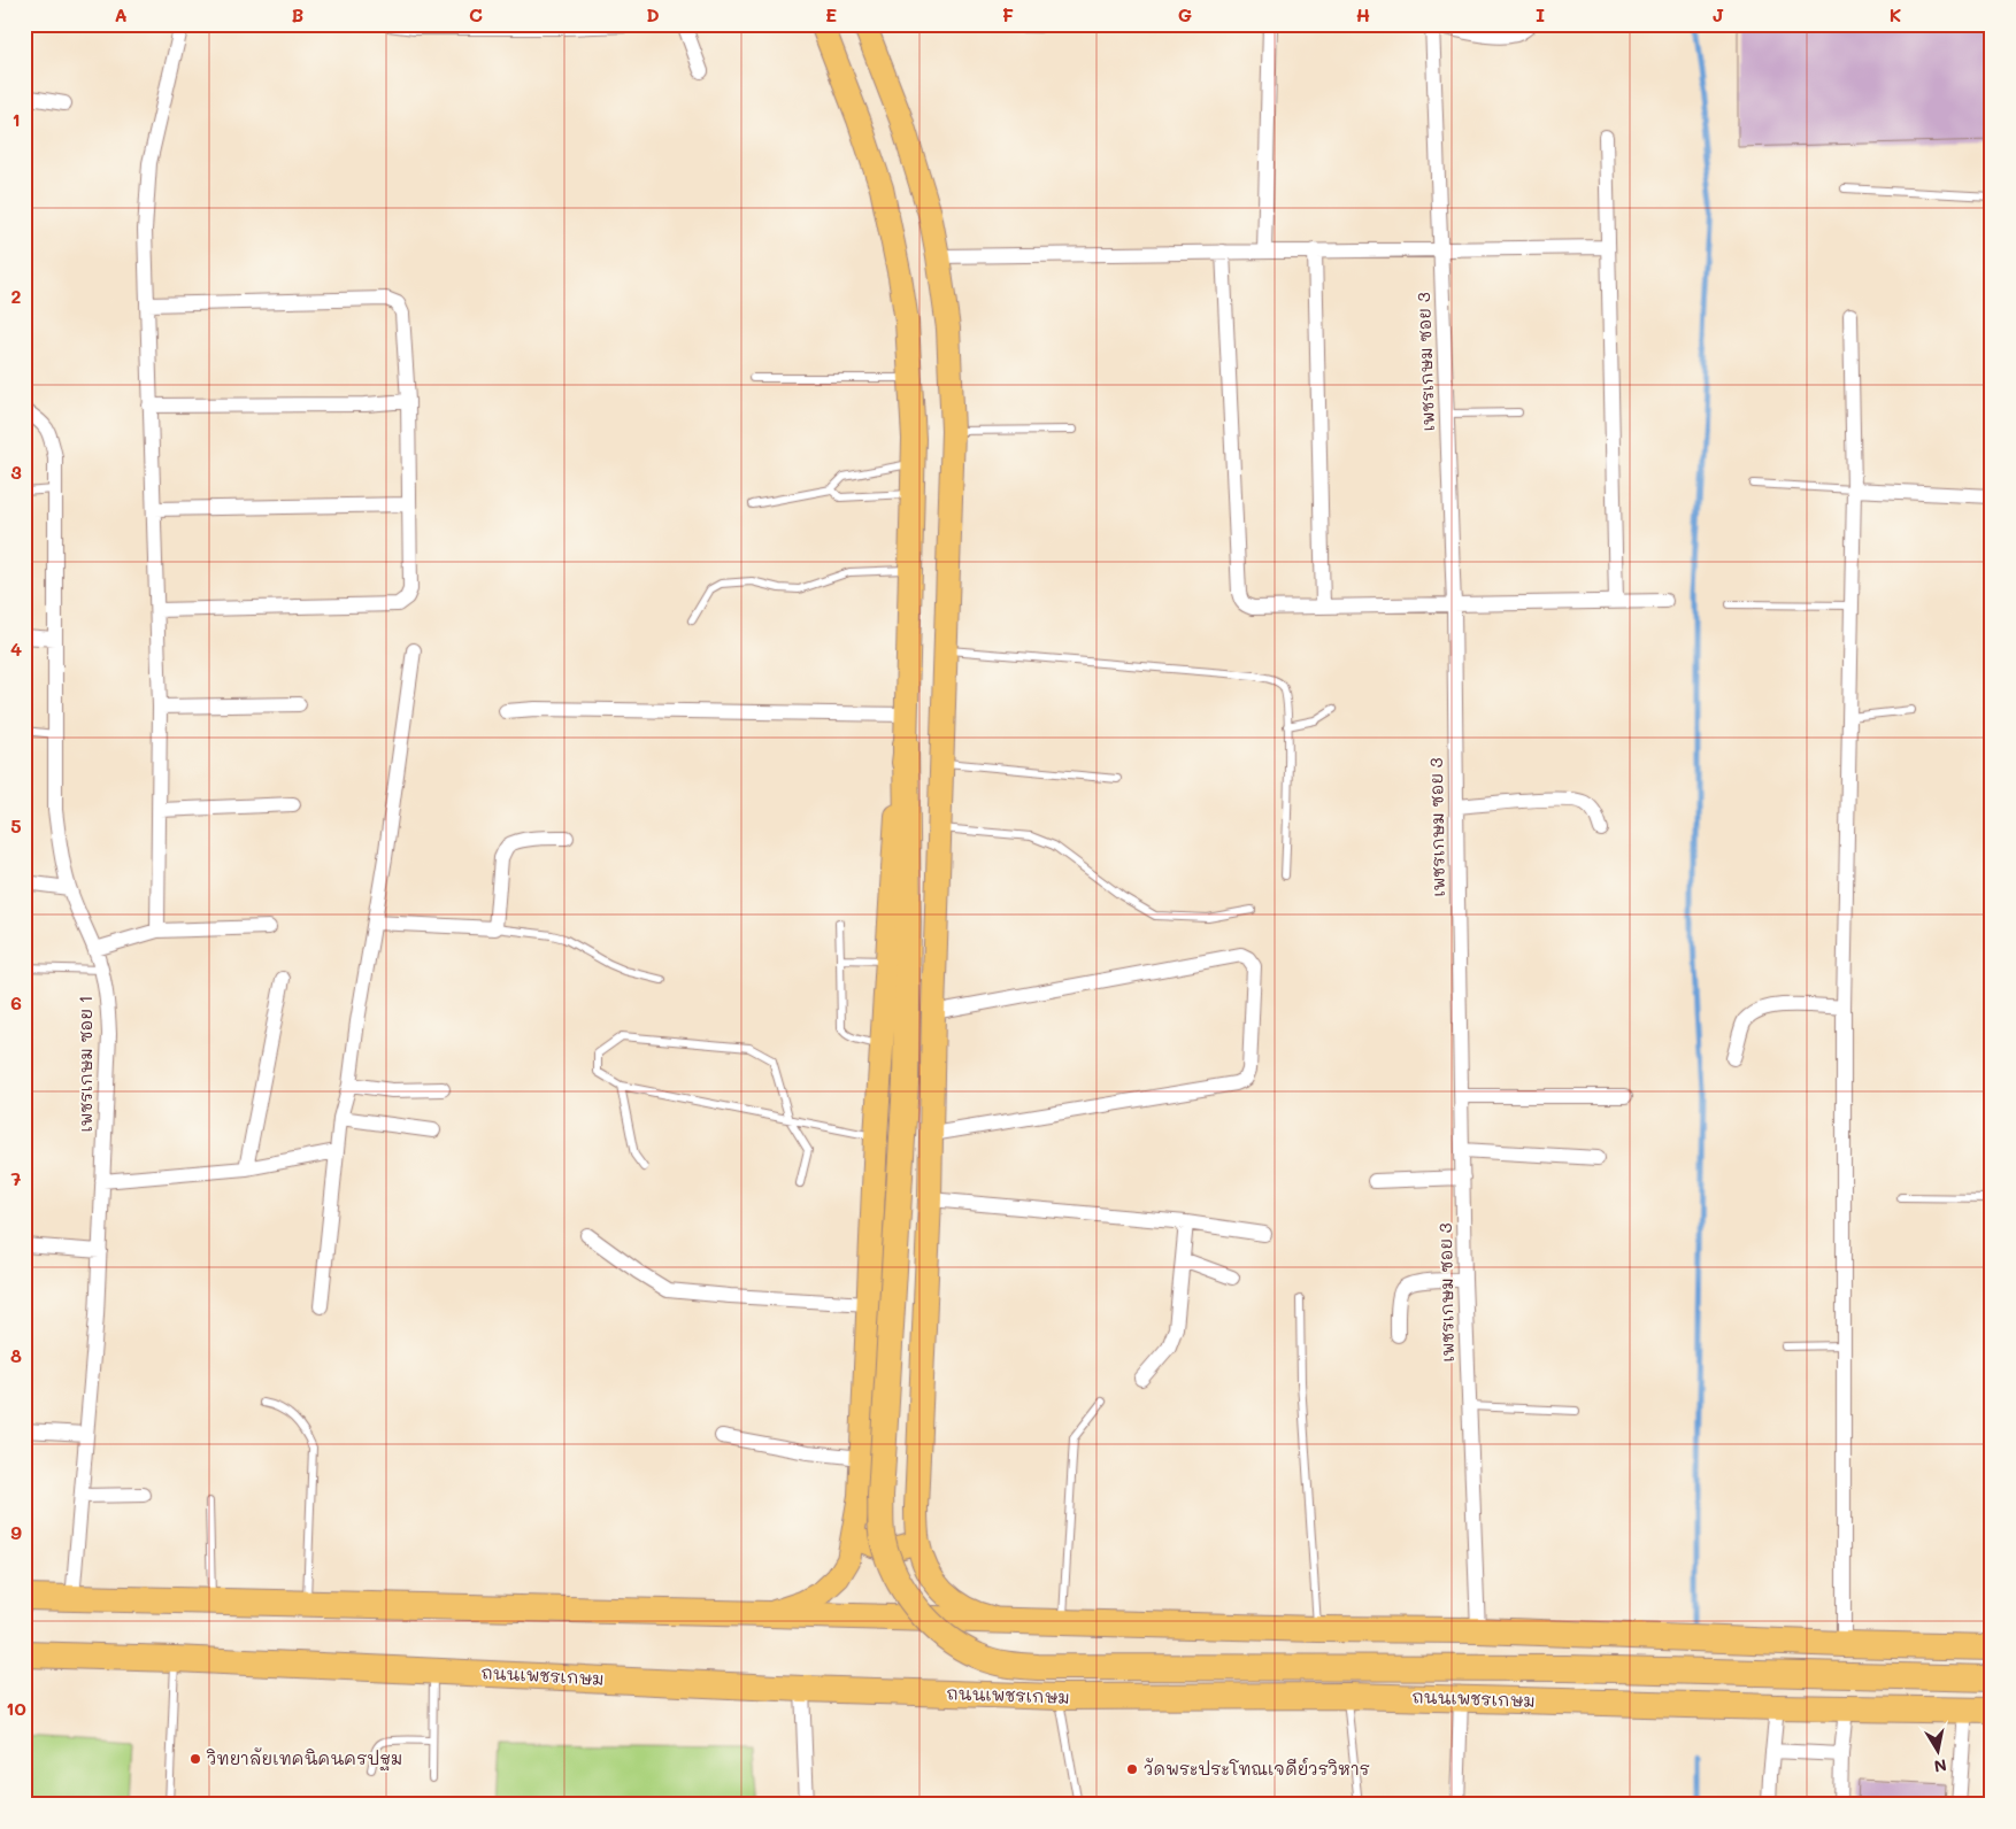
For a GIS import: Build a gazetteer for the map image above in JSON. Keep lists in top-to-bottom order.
{
  "streets": {
    "highway": ["ถนนเพชรเกษม"],
    "street": ["เพชรเกษม ซอย 3", "เพชรเกษม ซอย 1"]
  },
  "places": ["วิทยาลัยเทคนิคนครปฐม", "วัดพระประโทณเจดีย์วรวิหาร"],
  "north": "bottom",
  "grid": {
    "columns": [
      "A",
      "B",
      "C",
      "D",
      "E",
      "F",
      "G",
      "H",
      "I",
      "J",
      "K"
    ],
    "rows": [
      "1",
      "2",
      "3",
      "4",
      "5",
      "6",
      "7",
      "8",
      "9",
      "10"
    ]
  }
}
